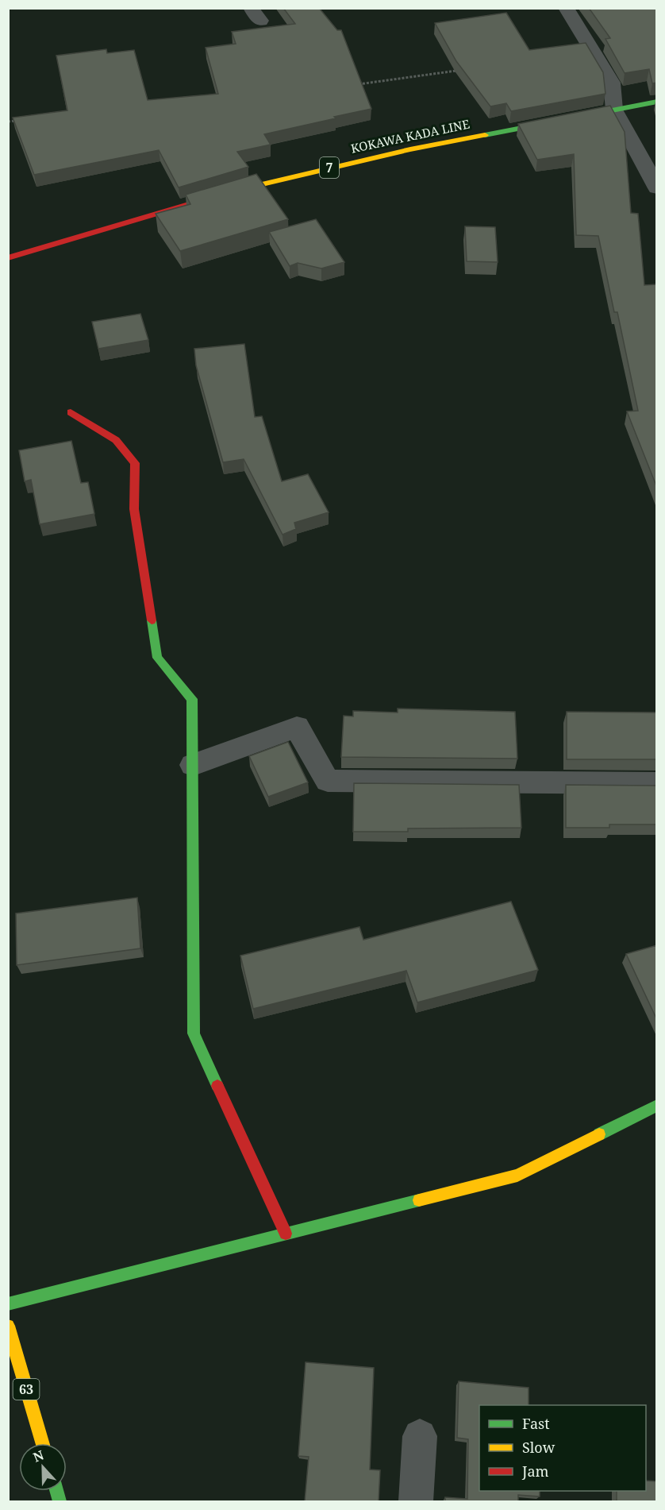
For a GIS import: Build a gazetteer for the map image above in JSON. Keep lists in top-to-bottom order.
{
  "streets": {
    "street": ["KOKAWA KADA LINE", "7", "63"]
  },
  "legend": ["Fast", "Slow", "Jam"],
  "north": "top"
}
